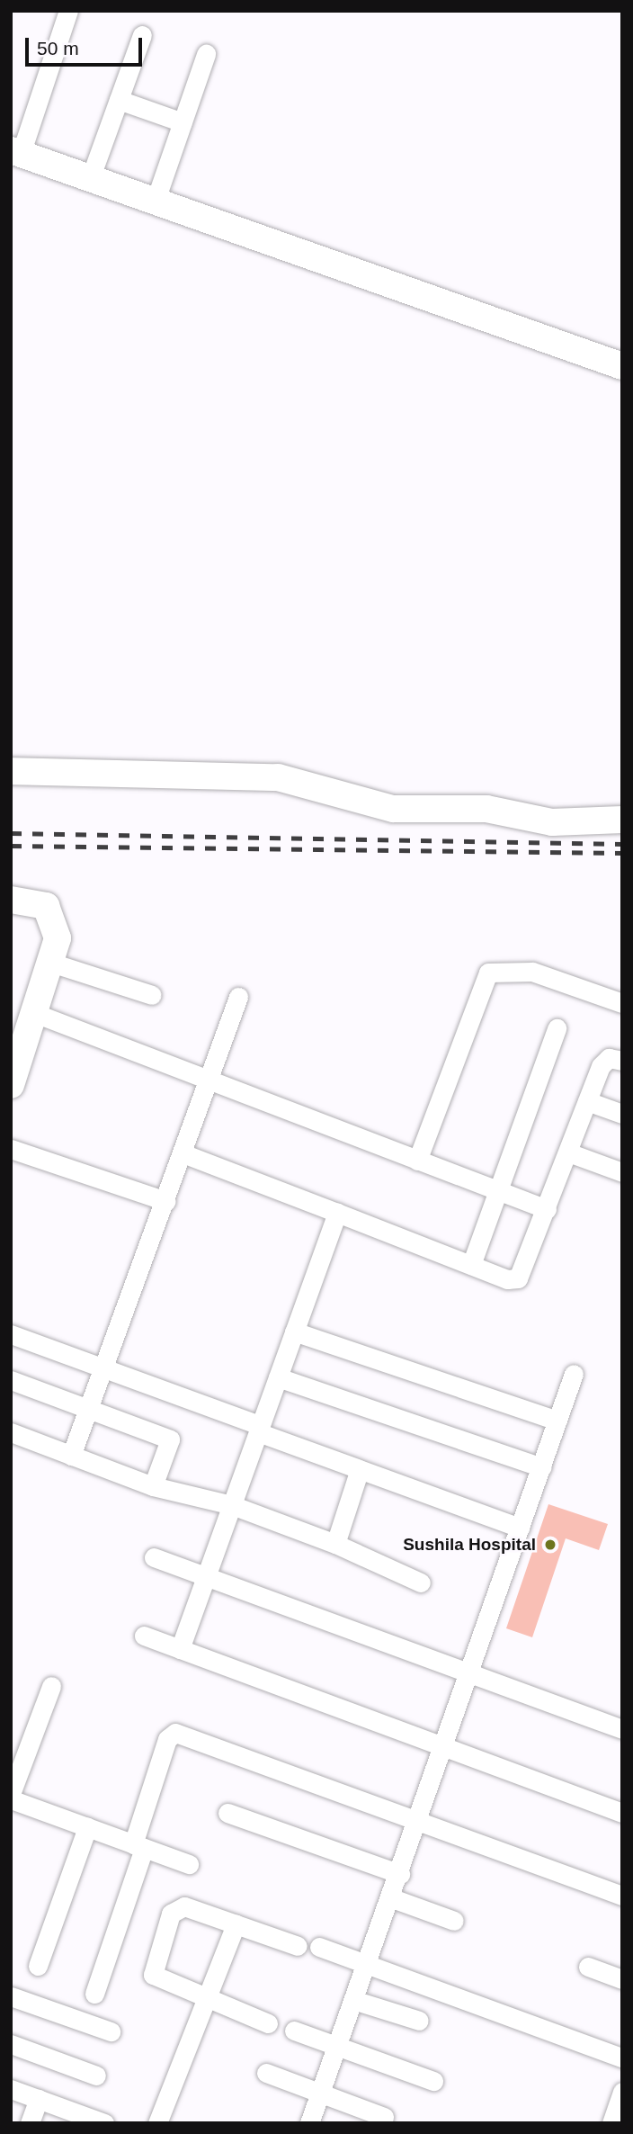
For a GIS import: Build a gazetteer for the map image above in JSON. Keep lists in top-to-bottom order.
{
  "places": ["Sushila Hospital"],
  "scale_bar": "50 m"
}
